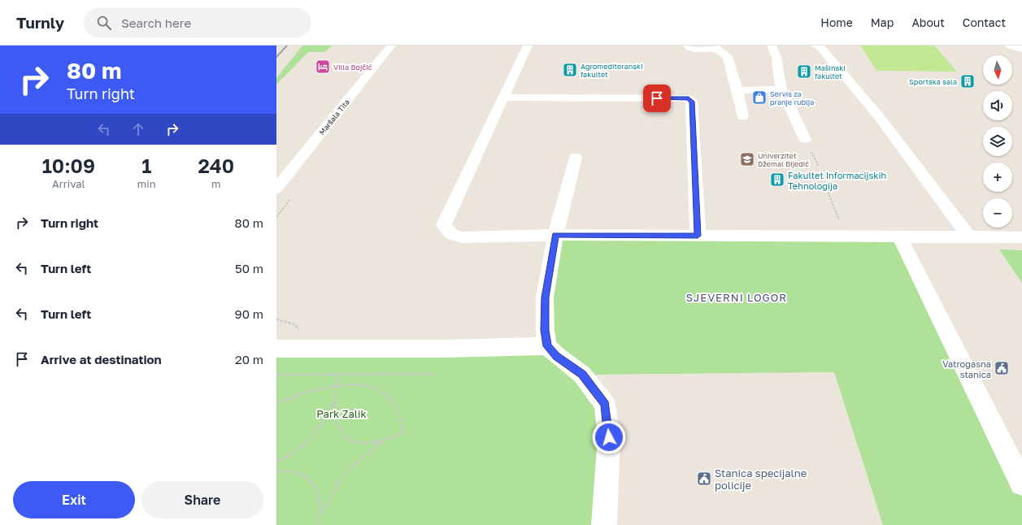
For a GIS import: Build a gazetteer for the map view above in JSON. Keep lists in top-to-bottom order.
{
  "streets": {
    "street": ["Maršala Tita"]
  },
  "districts": ["SJEVERNI LOGOR"],
  "parks": ["Park Zalik"],
  "places": {
    "hotel": ["Villa Bojčić"],
    "building": [
      "Agromediteranski fakultet",
      "Mašinski fakultet",
      "Sportska sala",
      "Fakultet Informacijskih Tehnologija"
    ],
    "shop": ["Servis za pranje rublja"],
    "school or university": ["Univerzitet Džemal Bijedić"],
    "public building": ["Vatrogasna stanica", "Stanica specijalne policije"]
  },
  "north": "bottom",
  "page": {
    "header": "Turnly",
    "search": "Search here",
    "nav": [
      "Home",
      "Map",
      "About",
      "Contact"
    ],
    "turn": ["80 m", "Turn right"],
    "map_buttons": ["+", "−"],
    "eta": [
      "10:09",
      "Arrival",
      "1",
      "min",
      "240",
      "m"
    ],
    "list": [
      {
        "name": "Turn right",
        "value": "80 m"
      },
      {
        "name": "Turn left",
        "value": "50 m"
      },
      {
        "name": "Turn left",
        "value": "90 m"
      },
      {
        "name": "Arrive at destination",
        "value": "20 m"
      }
    ],
    "buttons": ["Exit", "Share"]
  }
}
